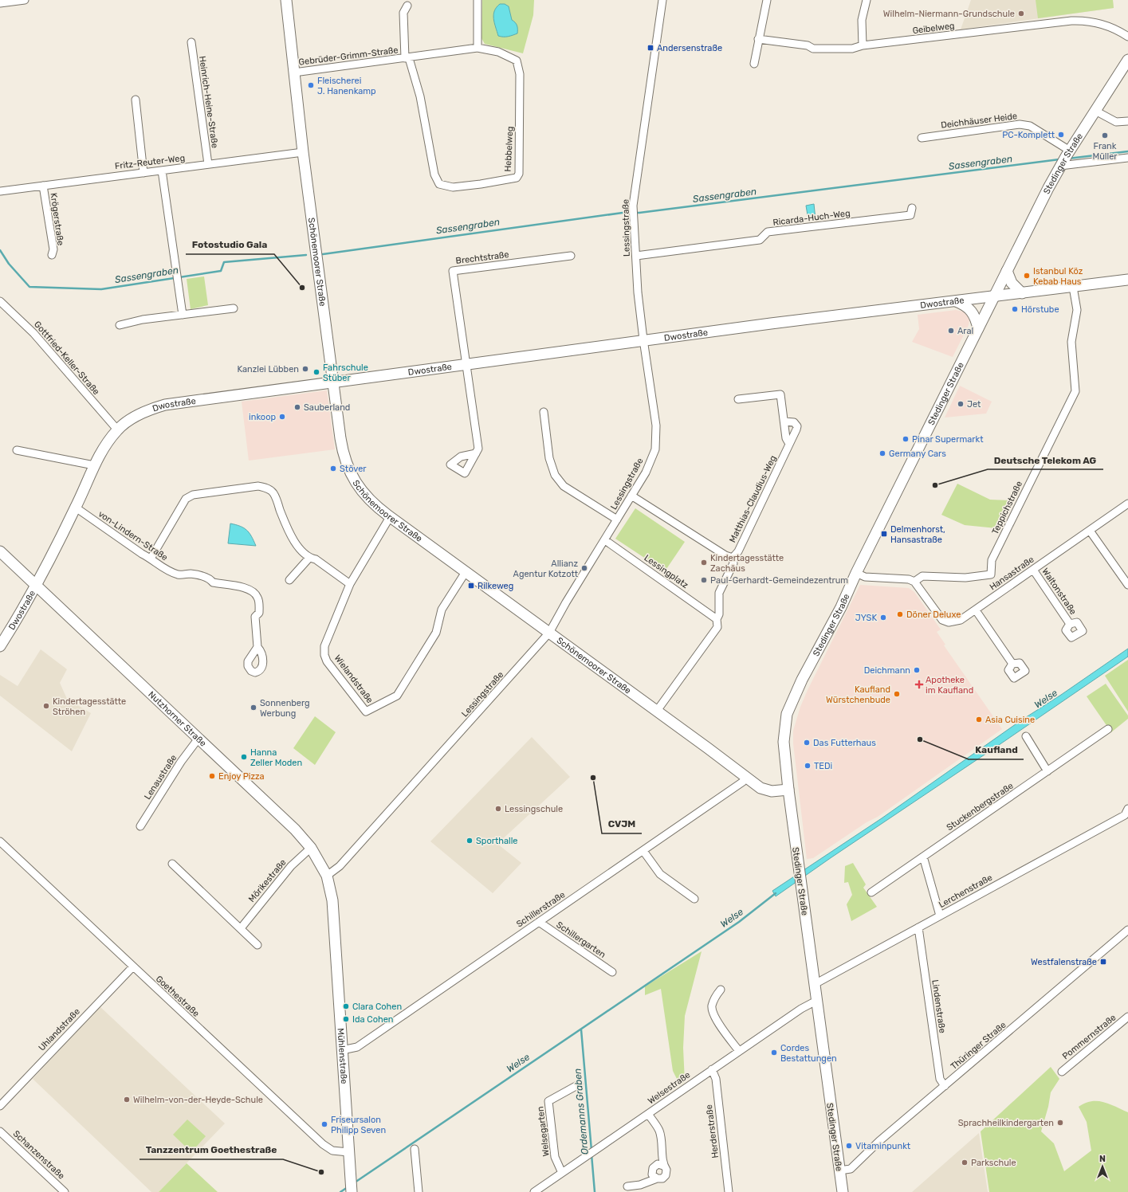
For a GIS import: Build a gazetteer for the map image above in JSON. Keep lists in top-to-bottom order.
{
  "streets": {
    "street": [
      "Geibelweg",
      "Gebrüder-Grimm-Straße",
      "Heinrich-Heine-Straße",
      "Deichhäuser Heide",
      "Hebbelweg",
      "Fritz-Reuter-Weg",
      "Stedinger Straße",
      "Ricarda-Huch-Weg",
      "Krögerstraße",
      "Lessingstraße",
      "Brechtstraße",
      "Schönemoorer Straße",
      "Dwostraße",
      "Gottfried-Keller-Straße",
      "Matthias-Claudius-Weg",
      "Teppichstraße",
      "von-Lindern-Straße",
      "Lessingplatz",
      "Hansastraße",
      "Waltonstraße",
      "Wielandstraße",
      "Nutzhorner Straße",
      "Lenaustraße",
      "Stuckenbergstraße",
      "Mörikestraße",
      "Lerchenstraße",
      "Schillerstraße",
      "Schillergarten",
      "Goethestraße",
      "Lindenstraße",
      "Uhlandstraße",
      "Pommernstraße",
      "Thüringer Straße",
      "Mühlenstraße",
      "Welsestraße",
      "Welsegarten",
      "Herderstraße",
      "Schanzenstraße"
    ]
  },
  "crossings": [
    ["Gebrüder-Grimm-Straße", "Hebbelweg"],
    ["Gebrüder-Grimm-Straße", "Schönemoorer Straße"],
    ["Heinrich-Heine-Straße", "Fritz-Reuter-Weg"],
    ["Deichhäuser Heide", "Stedinger Straße"],
    ["Fritz-Reuter-Weg", "Krögerstraße"],
    ["Fritz-Reuter-Weg", "Schönemoorer Straße"],
    ["Stedinger Straße", "Schönemoorer Straße"],
    ["Stedinger Straße", "Dwostraße"],
    ["Stedinger Straße", "Lerchenstraße"],
    ["Stedinger Straße", "Thüringer Straße"],
    ["Stedinger Straße", "Welsestraße"],
    ["Ricarda-Huch-Weg", "Lessingstraße"],
    ["Lessingstraße", "Schönemoorer Straße"],
    ["Lessingstraße", "Dwostraße"],
    ["Lessingstraße", "Lessingplatz"],
    ["Lessingstraße", "Nutzhorner Straße"],
    ["Brechtstraße", "Dwostraße"],
    ["Schönemoorer Straße", "Dwostraße"],
    ["Schönemoorer Straße", "Matthias-Claudius-Weg"],
    ["Schönemoorer Straße", "Wielandstraße"],
    ["Schönemoorer Straße", "Schillerstraße"],
    ["Dwostraße", "Gottfried-Keller-Straße"],
    ["Dwostraße", "Teppichstraße"],
    ["Dwostraße", "von-Lindern-Straße"],
    ["Dwostraße", "Nutzhorner Straße"],
    ["Matthias-Claudius-Weg", "Lessingplatz"],
    ["Teppichstraße", "Hansastraße"],
    ["Hansastraße", "Waltonstraße"],
    ["Nutzhorner Straße", "Lenaustraße"],
    ["Nutzhorner Straße", "Mörikestraße"],
    ["Nutzhorner Straße", "Mühlenstraße"],
    ["Lerchenstraße", "Lindenstraße"],
    ["Schillerstraße", "Schillergarten"],
    ["Schillerstraße", "Mühlenstraße"],
    ["Goethestraße", "Uhlandstraße"],
    ["Goethestraße", "Mühlenstraße"],
    ["Lindenstraße", "Thüringer Straße"],
    ["Welsestraße", "Welsegarten"],
    ["Welsestraße", "Herderstraße"]
  ],
  "water": ["Sassengraben", "Welse", "Ordemanns Graben"],
  "places": {
    "other": [
      "Wilhelm-Niermann-Grundschule",
      "Fleischerei J. Hanenkamp",
      "PC-Komplett",
      "Frank Müller",
      "Istanbul Köz Kebab Haus",
      "Fotostudio Gala",
      "Hörstube",
      "Aral",
      "Kanzlei Lübben",
      "Fahrschule Stüber",
      "Jet",
      "Sauberland",
      "inkoop",
      "Pinar Supermarkt",
      "Germany Cars",
      "Stöver",
      "Deutsche Telekom AG",
      "Kindertagesstätte Zachäus",
      "Allianz Agentur Kotzott",
      "Paul-Gerhardt-Gemeindezentrum",
      "Döner Deluxe",
      "JYSK",
      "Deichmann",
      "Kaufland Würstchenbude",
      "Kindertagesstätte Ströhen",
      "Sonnenberg Werbung",
      "Asia Cuisine",
      "Kaufland",
      "Das Futterhaus",
      "Hanna Zeller Moden",
      "TEDi",
      "Enjoy Pizza",
      "CVJM",
      "Lessingschule",
      "Sporthalle",
      "Clara Cohen",
      "Ida Cohen",
      "Cordes Bestattungen",
      "Wilhelm-von-der-Heyde-Schule",
      "Sprachheilkindergarten",
      "Friseursalon Philipp Seven",
      "Vitaminpunkt",
      "Parkschule",
      "Tanzzentrum Goethestraße"
    ],
    "transit": [
      "Andersenstraße",
      "Delmenhorst, Hansastraße",
      "Rilkeweg",
      "Westfalenstraße"
    ],
    "health": ["Apotheke im Kaufland"]
  },
  "north": "top"
}
